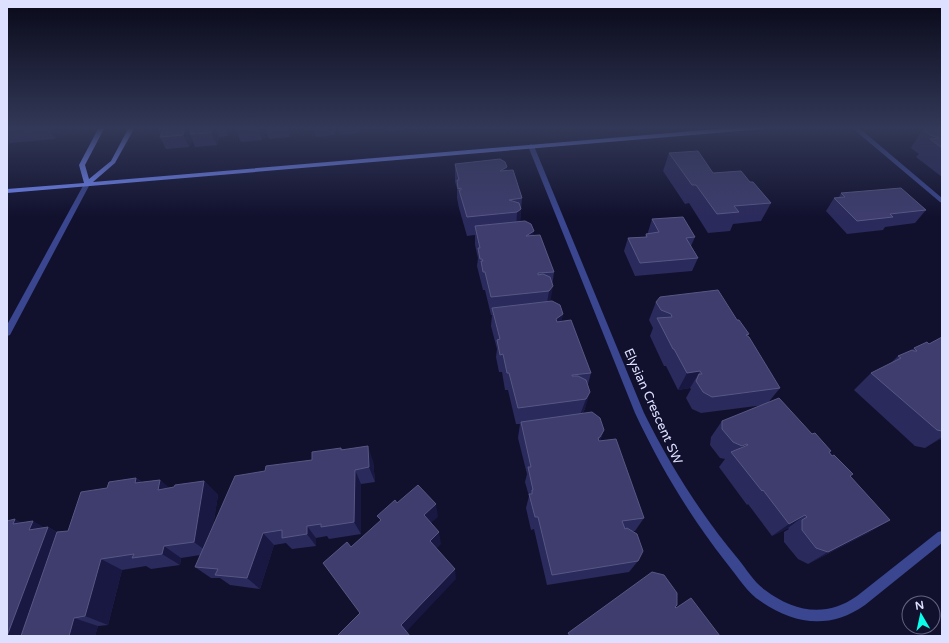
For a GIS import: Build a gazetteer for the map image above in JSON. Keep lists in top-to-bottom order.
{
  "streets": {
    "street": ["Elysian Crescent SW"]
  },
  "north": "top"
}
